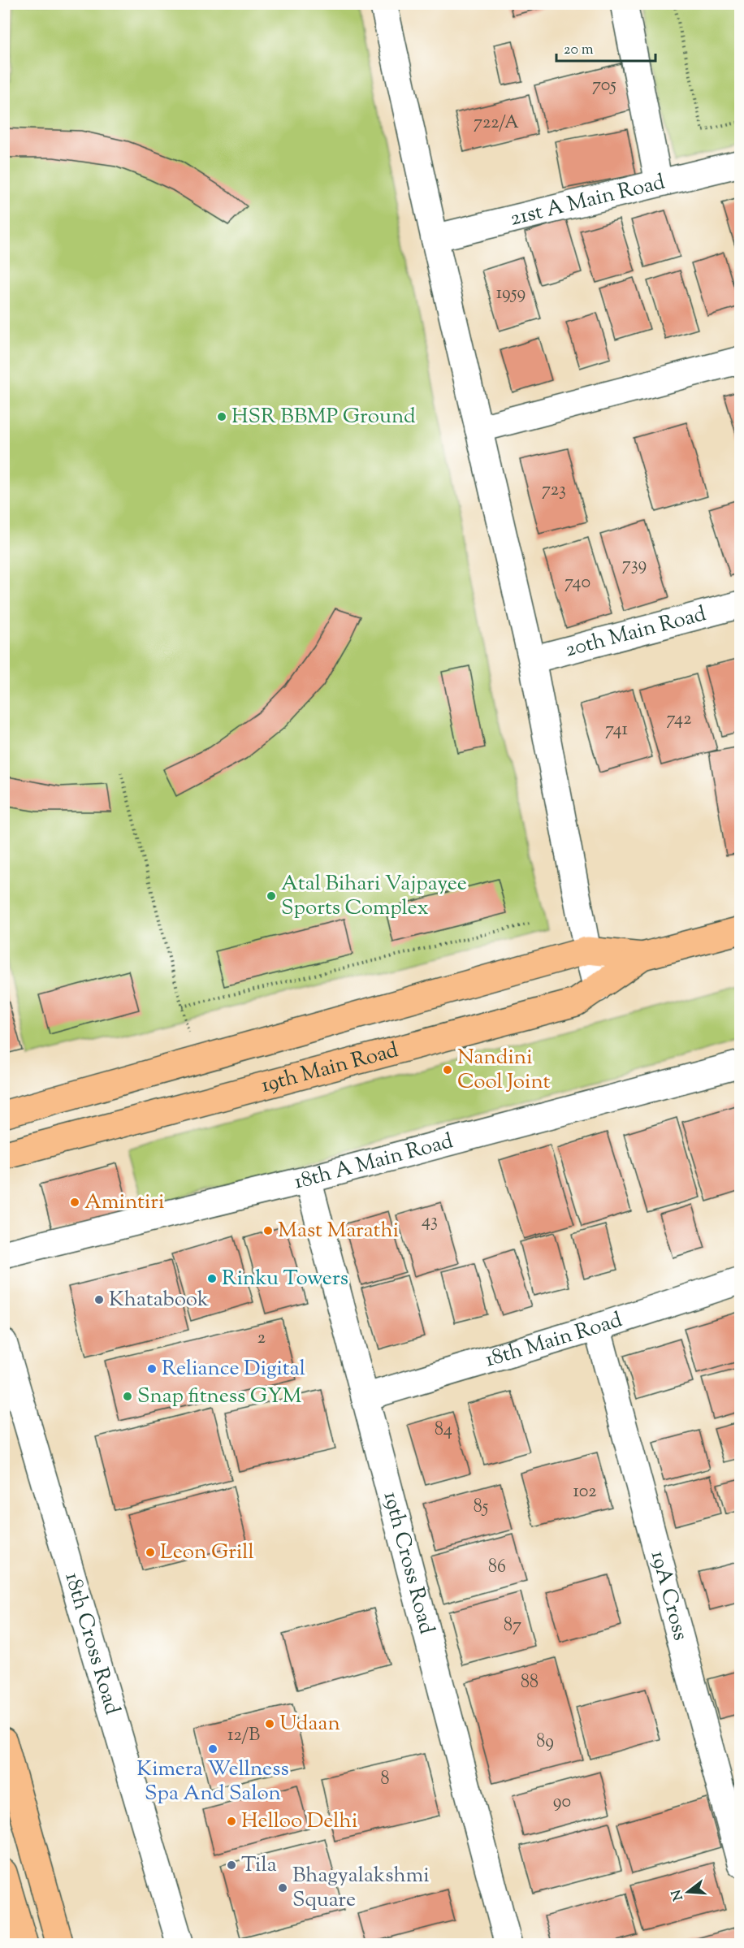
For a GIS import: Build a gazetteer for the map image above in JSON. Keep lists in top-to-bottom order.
{
  "streets": {
    "main road": ["19th Main Road"],
    "street": [
      "21st A Main Road",
      "20th Main Road",
      "18th A Main Road",
      "18th Main Road",
      "19th Cross Road",
      "19A Cross",
      "18th Cross Road"
    ]
  },
  "crossings": [
    ["18th A Main Road", "19th Cross Road"],
    ["18th Main Road", "19th Cross Road"],
    ["18th Main Road", "19A Cross"]
  ],
  "places": [
    "HSR BBMP Ground",
    "Atal Bihari Vajpayee Sports Complex",
    "Nandini Cool Joint",
    "Amintiri",
    "Mast Marathi",
    "Rinku Towers",
    "Khatabook",
    "Reliance Digital",
    "Snap fitness GYM",
    "Leon Grill",
    "Udaan",
    "Kimera Wellness Spa And Salon",
    "Helloo Delhi",
    "Tila",
    "Bhagyalakshmi Square"
  ],
  "house_numbers": [
    "705",
    "722/A",
    "1959",
    "723",
    "739",
    "740",
    "742",
    "741",
    "43",
    "2",
    "84",
    "102",
    "85",
    "86",
    "87",
    "88",
    "12/B",
    "89",
    "8",
    "90"
  ],
  "scale_bar": "20 m",
  "north": "left"
}
